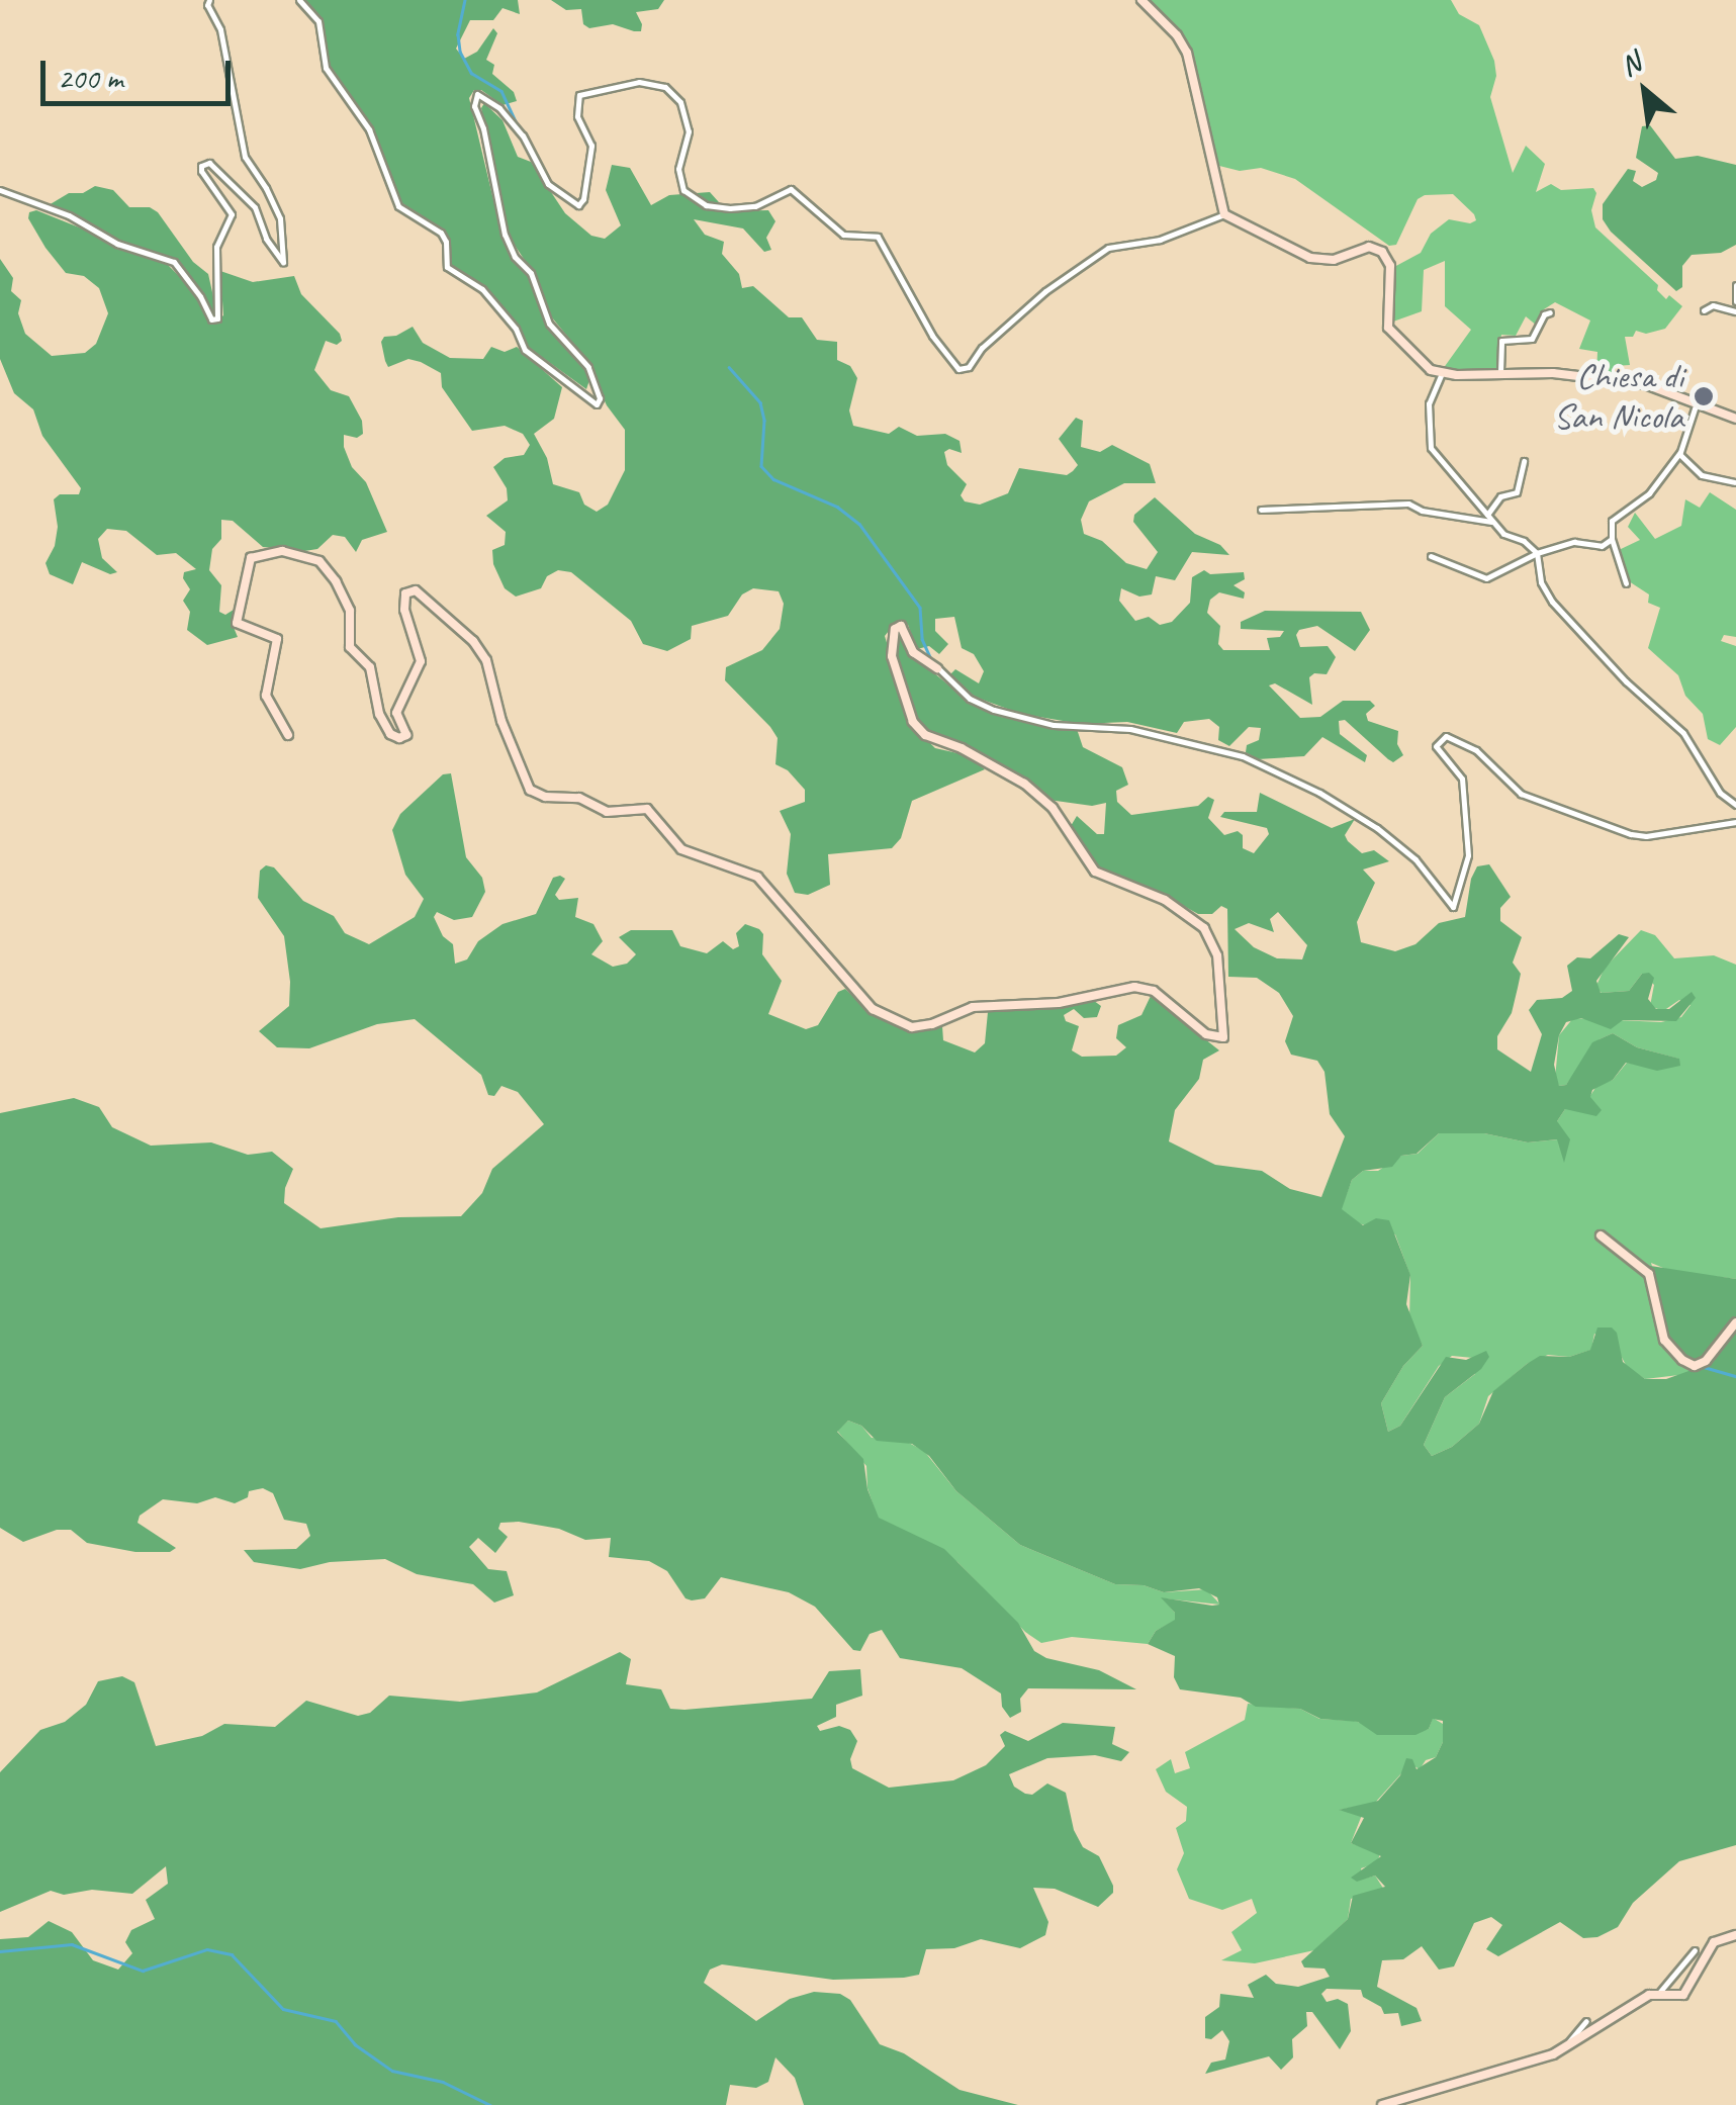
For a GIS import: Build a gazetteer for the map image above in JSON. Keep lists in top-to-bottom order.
{
  "places": ["Chiesa di San Nicola"],
  "scale_bar": "200 m",
  "north": "top left"
}
